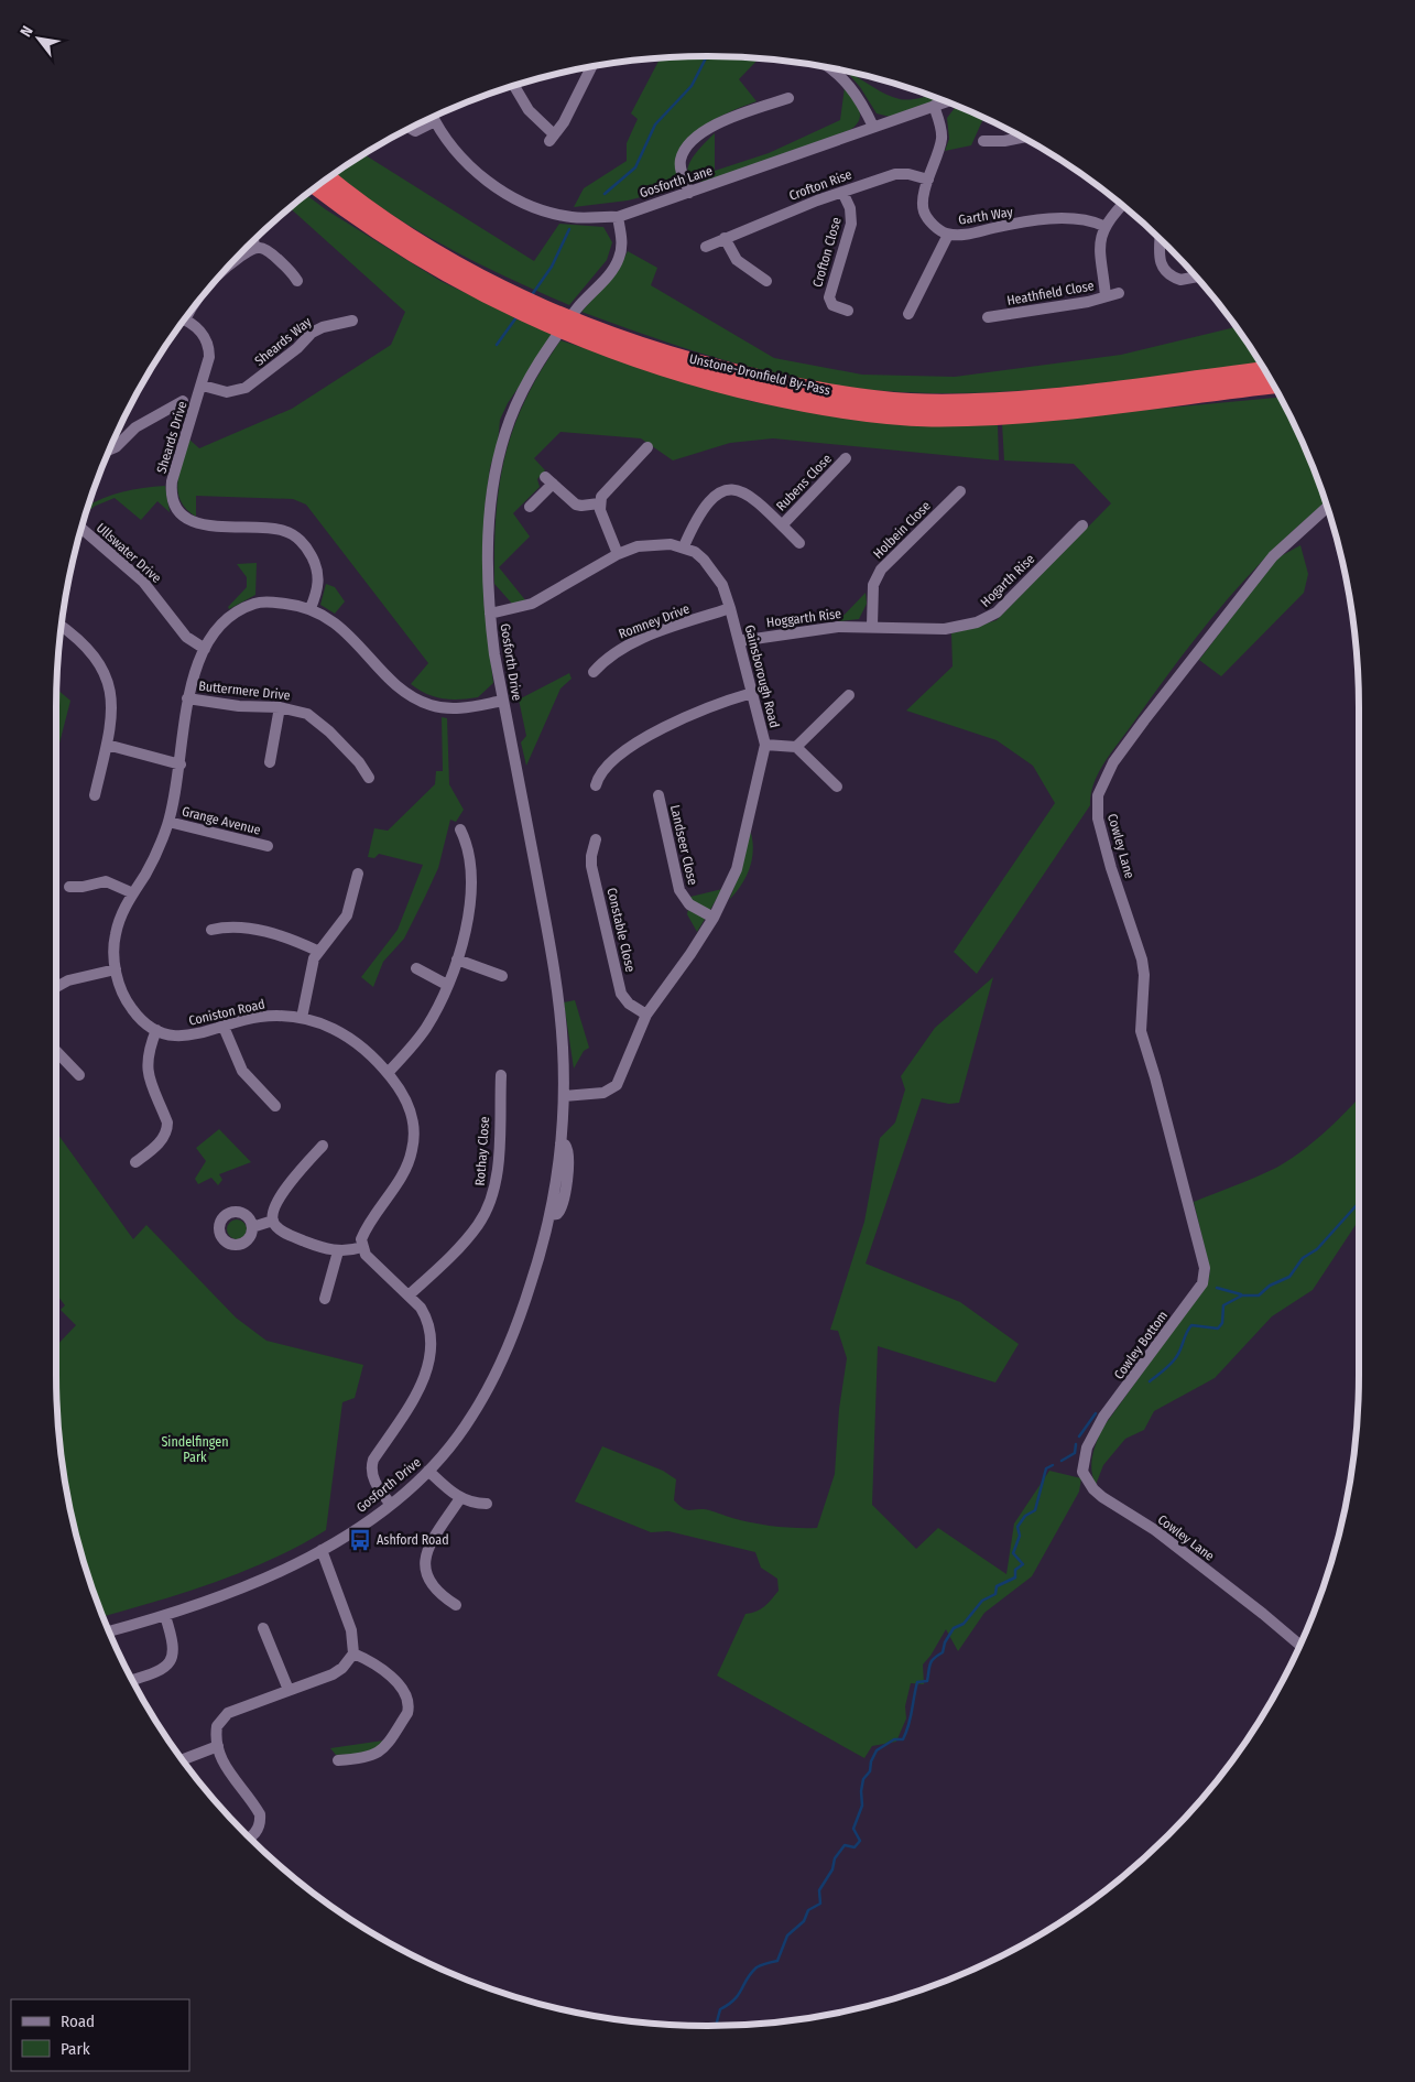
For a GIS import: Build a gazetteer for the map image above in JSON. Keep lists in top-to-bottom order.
{
  "streets": {
    "highway": ["Unstone-Dronfield By-Pass"],
    "street": [
      "Gosforth Lane",
      "Crofton Rise",
      "Garth Way",
      "Crofton Close",
      "Heathfield Close",
      "Sheards Way",
      "Sheards Drive",
      "Rubens Close",
      "Holbein Close",
      "Ullswater Drive",
      "Hogarth Rise",
      "Hoggarth Rise",
      "Romney Drive",
      "Gosforth Drive",
      "Gainsborough Road",
      "Buttermere Drive",
      "Grange Avenue",
      "Landseer Close",
      "Cowley Lane",
      "Constable Close",
      "Coniston Road",
      "Rothay Close",
      "Cowley Bottom"
    ]
  },
  "crossings": [
    ["Gosforth Lane", "Garth Way"],
    ["Gosforth Lane", "Gosforth Drive"],
    ["Crofton Rise", "Garth Way"],
    ["Crofton Rise", "Crofton Close"],
    ["Sheards Way", "Sheards Drive"],
    ["Sheards Drive", "Coniston Road"],
    ["Rubens Close", "Gainsborough Road"],
    ["Holbein Close", "Hogarth Rise"],
    ["Holbein Close", "Hoggarth Rise"],
    ["Ullswater Drive", "Coniston Road"],
    ["Hogarth Rise", "Hoggarth Rise"],
    ["Hoggarth Rise", "Gainsborough Road"],
    ["Romney Drive", "Gainsborough Road"],
    ["Gosforth Drive", "Gainsborough Road"],
    ["Gosforth Drive", "Coniston Road"],
    ["Gainsborough Road", "Landseer Close"],
    ["Gainsborough Road", "Constable Close"],
    ["Buttermere Drive", "Coniston Road"],
    ["Grange Avenue", "Coniston Road"],
    ["Cowley Lane", "Cowley Bottom"]
  ],
  "parks": ["Sindelfingen Park"],
  "places": {
    "bus stop": ["Ashford Road"]
  },
  "legend": ["Road", "Park"],
  "north": "top left"
}
